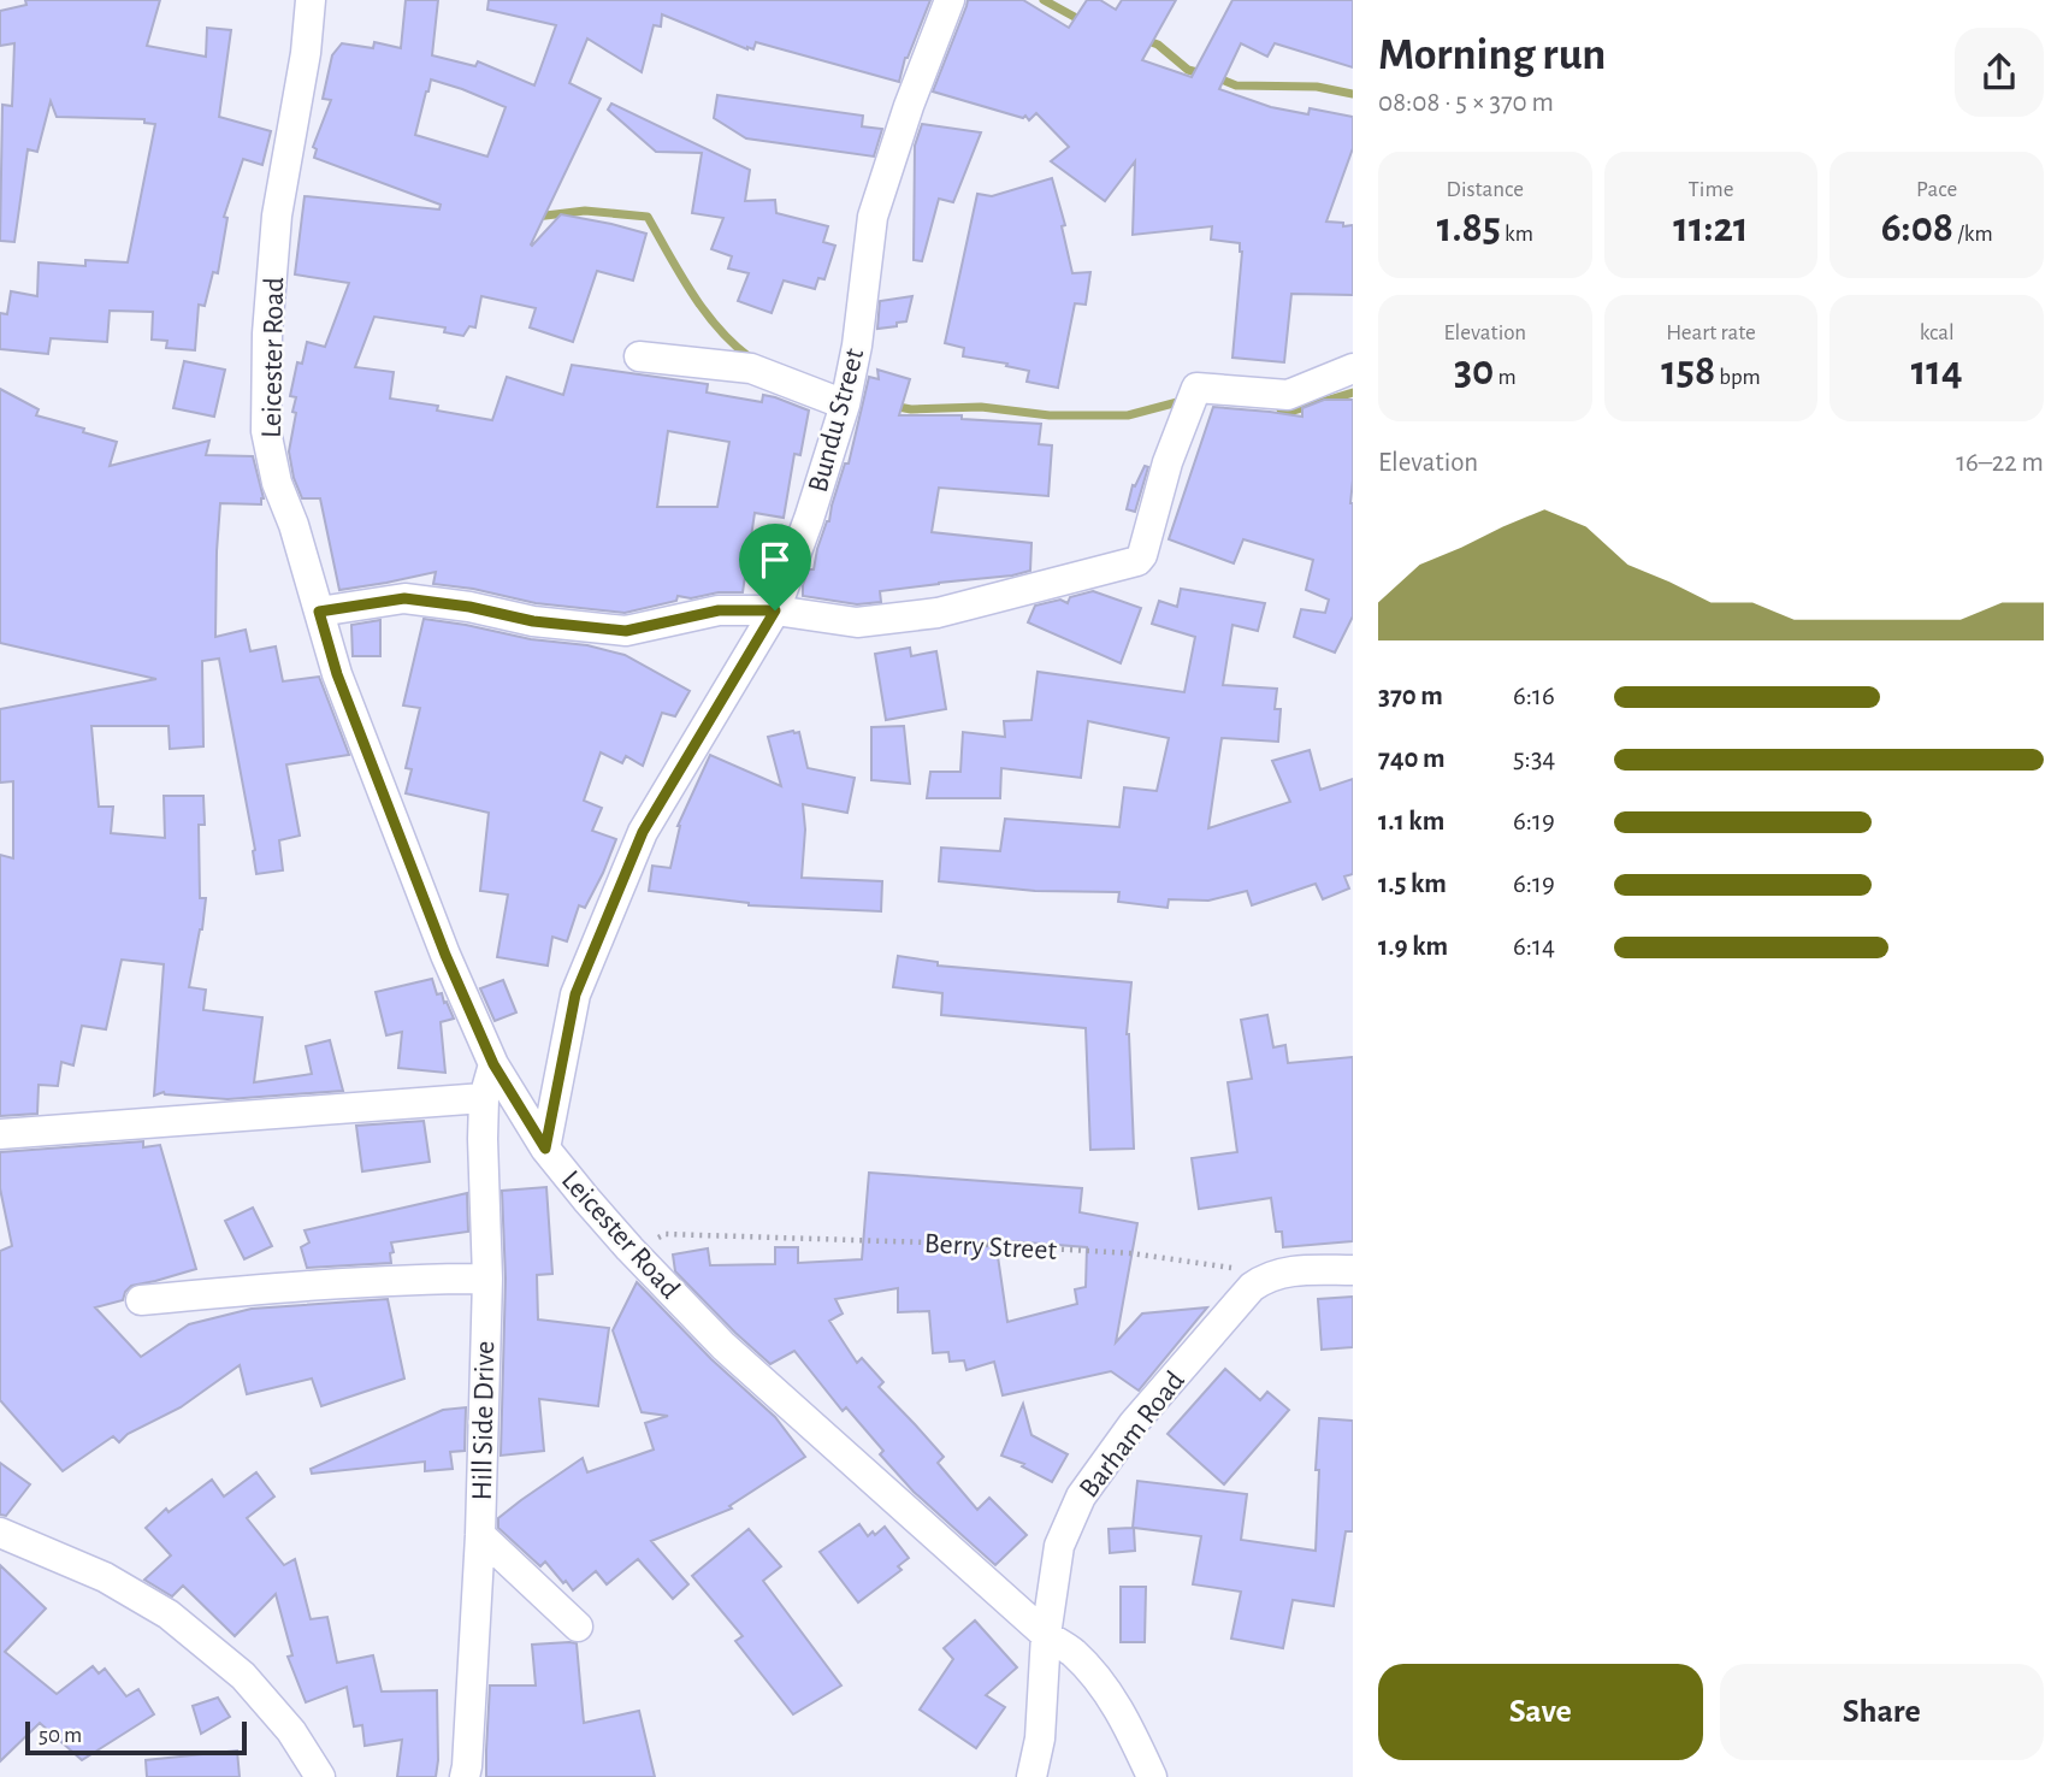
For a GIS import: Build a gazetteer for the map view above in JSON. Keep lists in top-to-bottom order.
{
  "streets": {
    "street": [
      "Leicester Road",
      "Bundu Street",
      "Hill Side Drive",
      "Barham Road"
    ],
    "path": ["Berry Street"]
  },
  "crossings": [
    ["Leicester Road", "Bundu Street"],
    ["Leicester Road", "Berry Street"],
    ["Leicester Road", "Hill Side Drive"],
    ["Leicester Road", "Barham Road"],
    ["Berry Street", "Barham Road"]
  ],
  "scale_bar": "50 m",
  "page": {
    "heading": ["Morning run", "08:08 · 5 × 370 m"],
    "stats": [
      ["Distance", "1.85 km"],
      ["Time", "11:21"],
      ["Pace", "6:08 /km"],
      ["Elevation", "30 m"],
      ["Heart rate", "158 bpm"],
      ["kcal", "114"]
    ],
    "chart": ["Elevation", "16–22 m"],
    "list": [
      {
        "name": "370 m",
        "note": "6:16"
      },
      {
        "name": "740 m",
        "note": "5:34"
      },
      {
        "name": "1.1 km",
        "note": "6:19"
      },
      {
        "name": "1.5 km",
        "note": "6:19"
      },
      {
        "name": "1.9 km",
        "note": "6:14"
      }
    ],
    "buttons": ["Save", "Share"],
    "scale": "50 m"
  }
}
